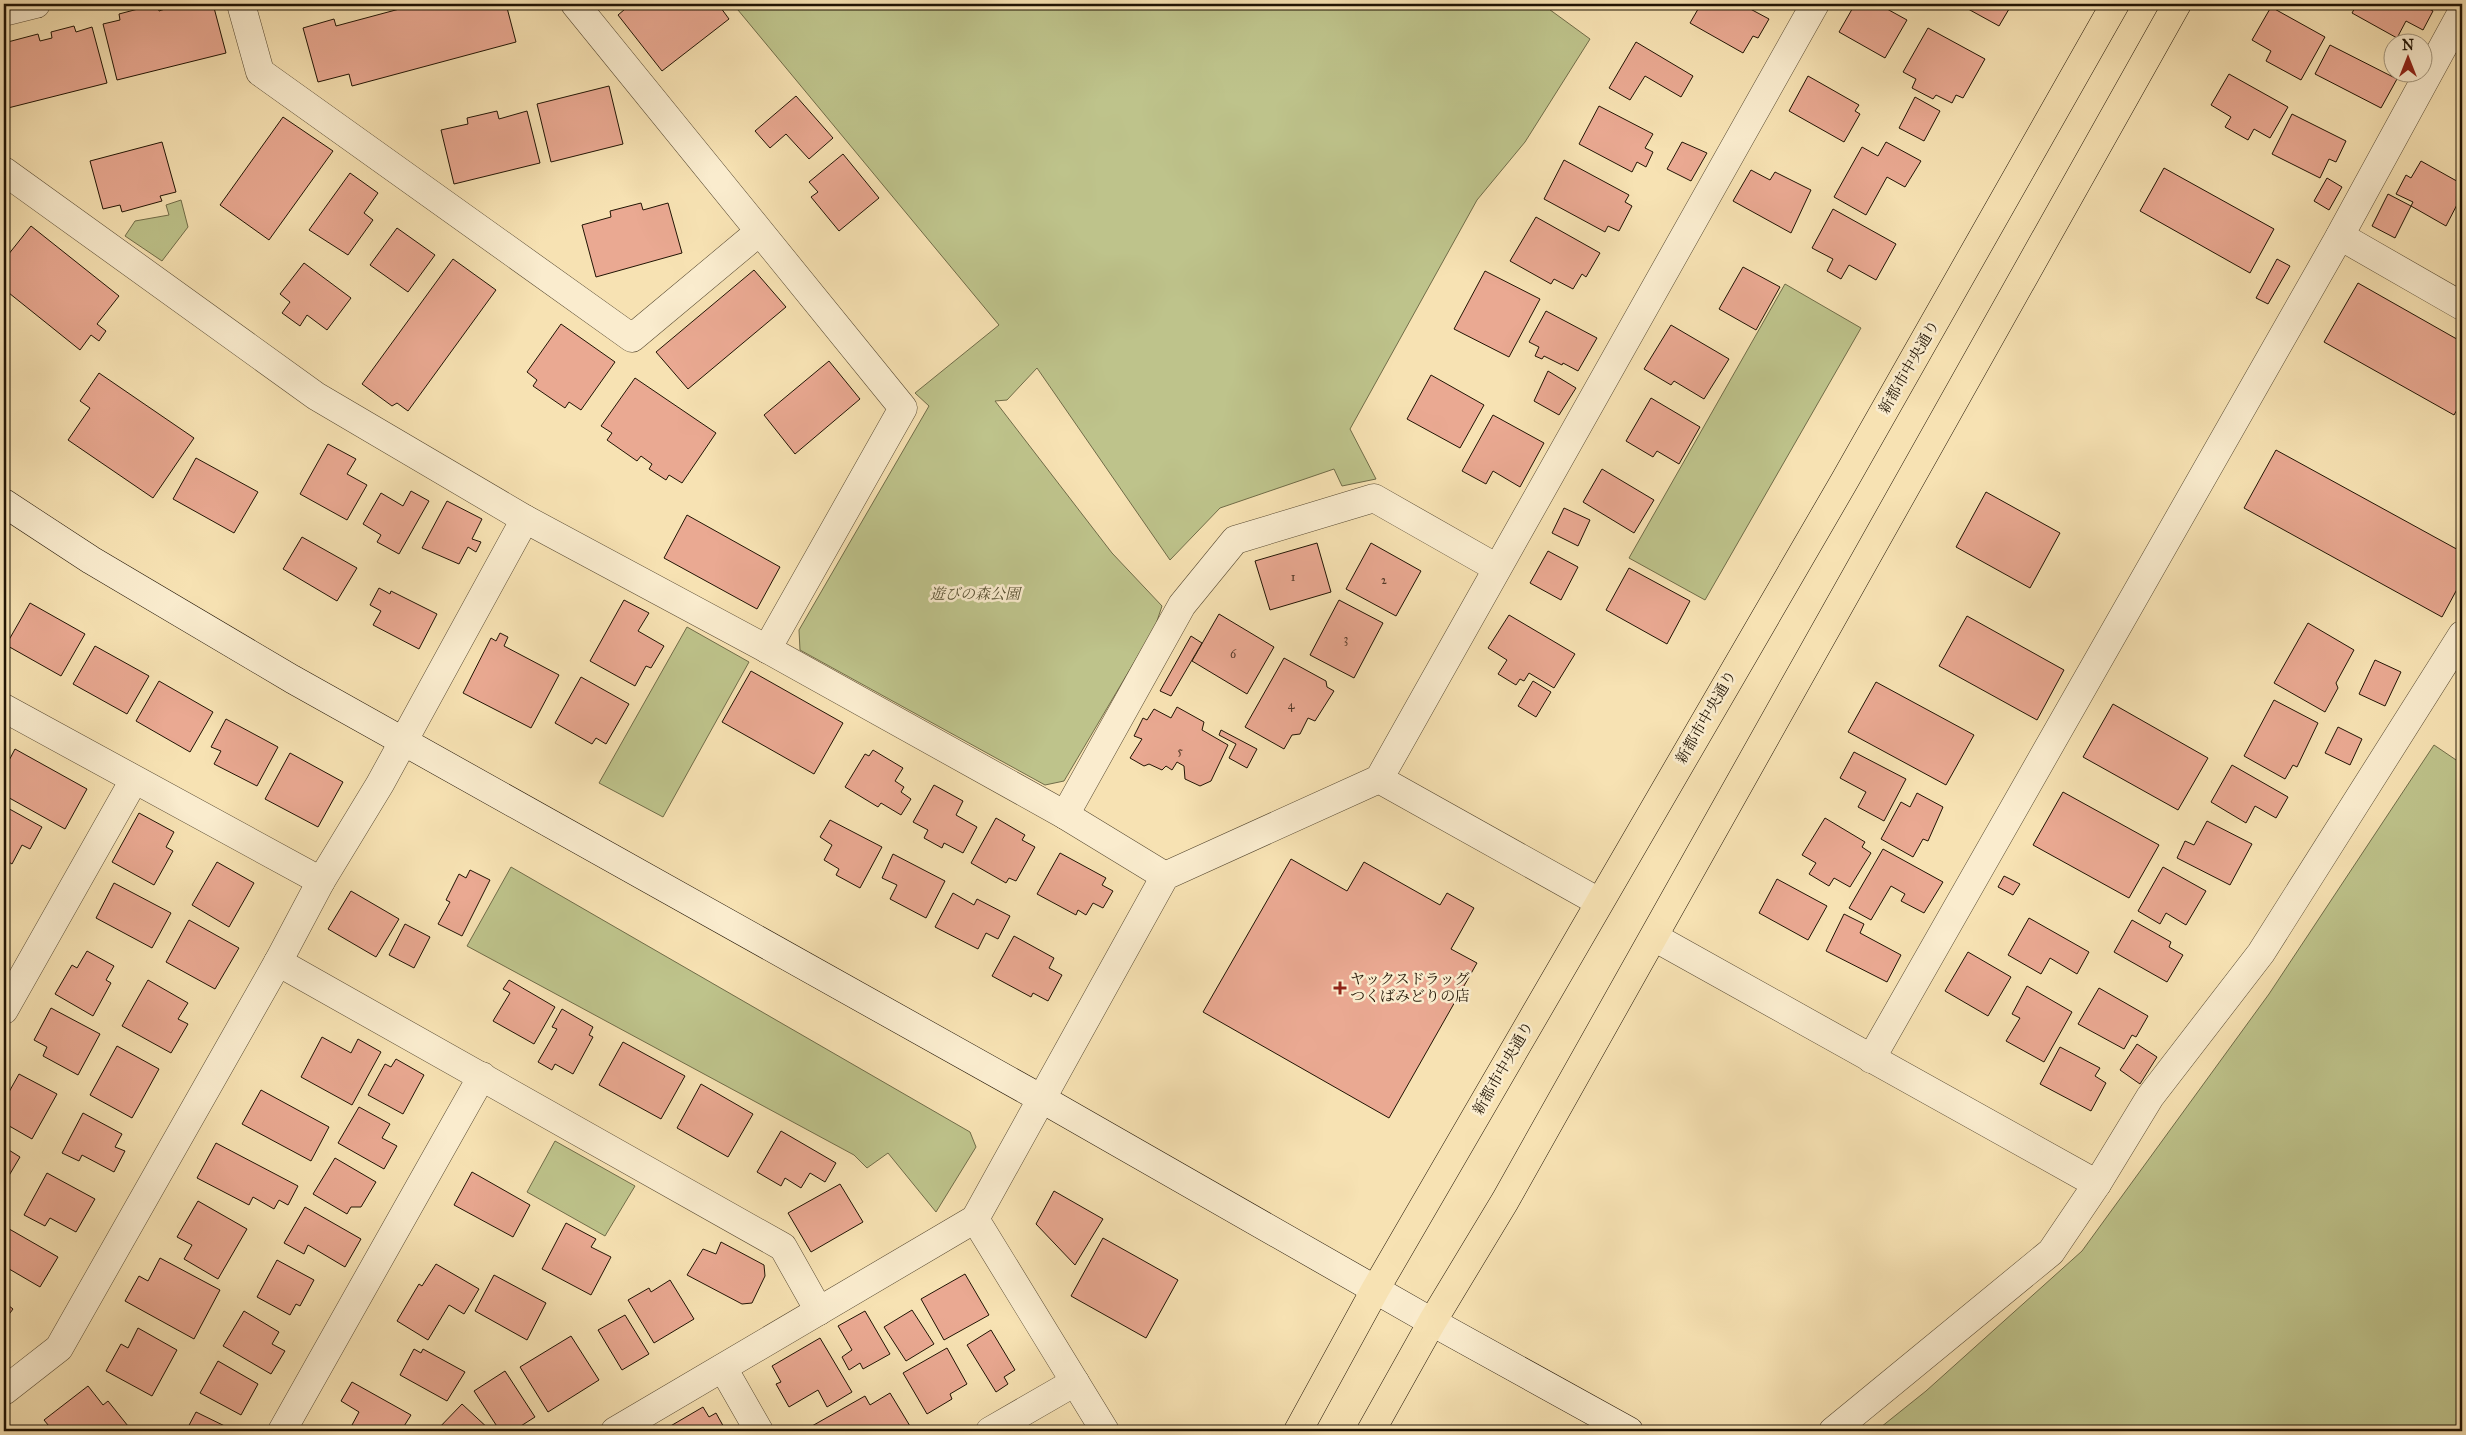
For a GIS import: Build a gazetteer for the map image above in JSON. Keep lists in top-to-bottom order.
{
  "streets": {
    "main road": ["新都市中央通り"]
  },
  "parks": ["遊びの森公園"],
  "places": {
    "health": ["ヤックスドラッグ つくばみどりの店"]
  },
  "house_numbers": [
    "1",
    "2",
    "3",
    "6",
    "4",
    "5"
  ],
  "north": "top"
}
